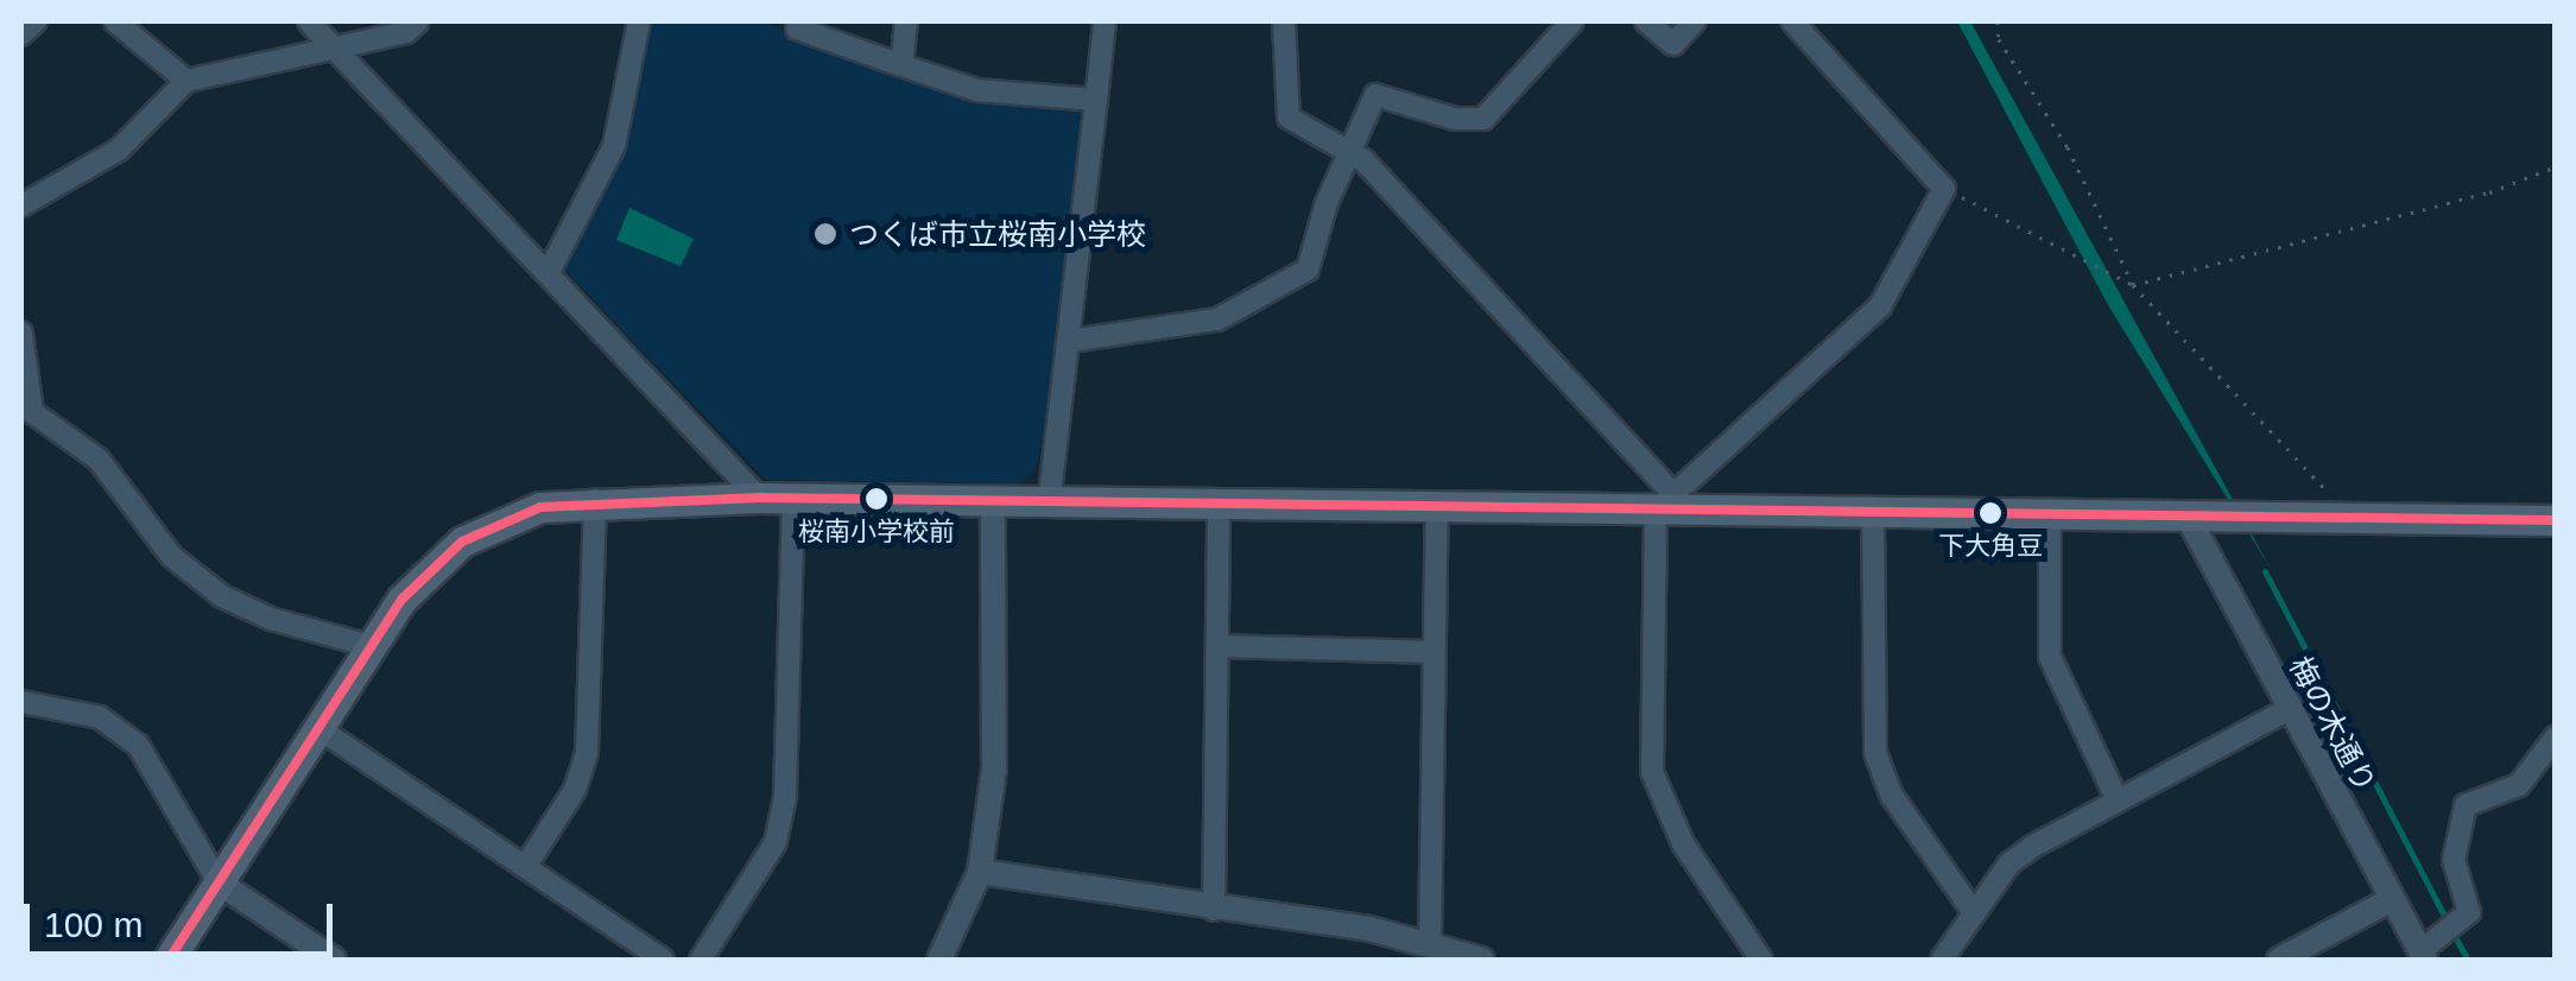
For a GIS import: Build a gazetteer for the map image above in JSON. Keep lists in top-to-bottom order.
{
  "streets": {
    "street": ["梅の木通り"]
  },
  "places": ["つくば市立桜南小学校", "桜南小学校前", "下大角豆"],
  "scale_bar": "100 m"
}
